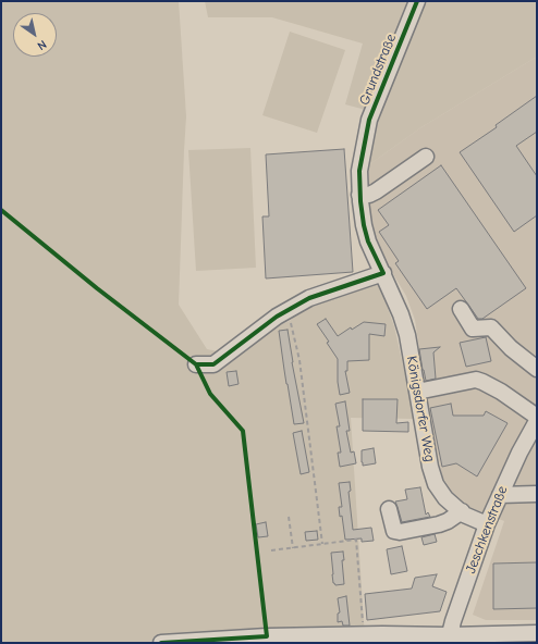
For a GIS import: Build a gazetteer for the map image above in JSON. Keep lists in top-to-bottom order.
{
  "streets": {
    "street": ["Grundstraße", "Königsdorfer Weg", "Jeschkenstraße"]
  },
  "crossings": [
    ["Grundstraße", "Königsdorfer Weg"],
    ["Königsdorfer Weg", "Jeschkenstraße"]
  ],
  "north": "bottom right"
}
